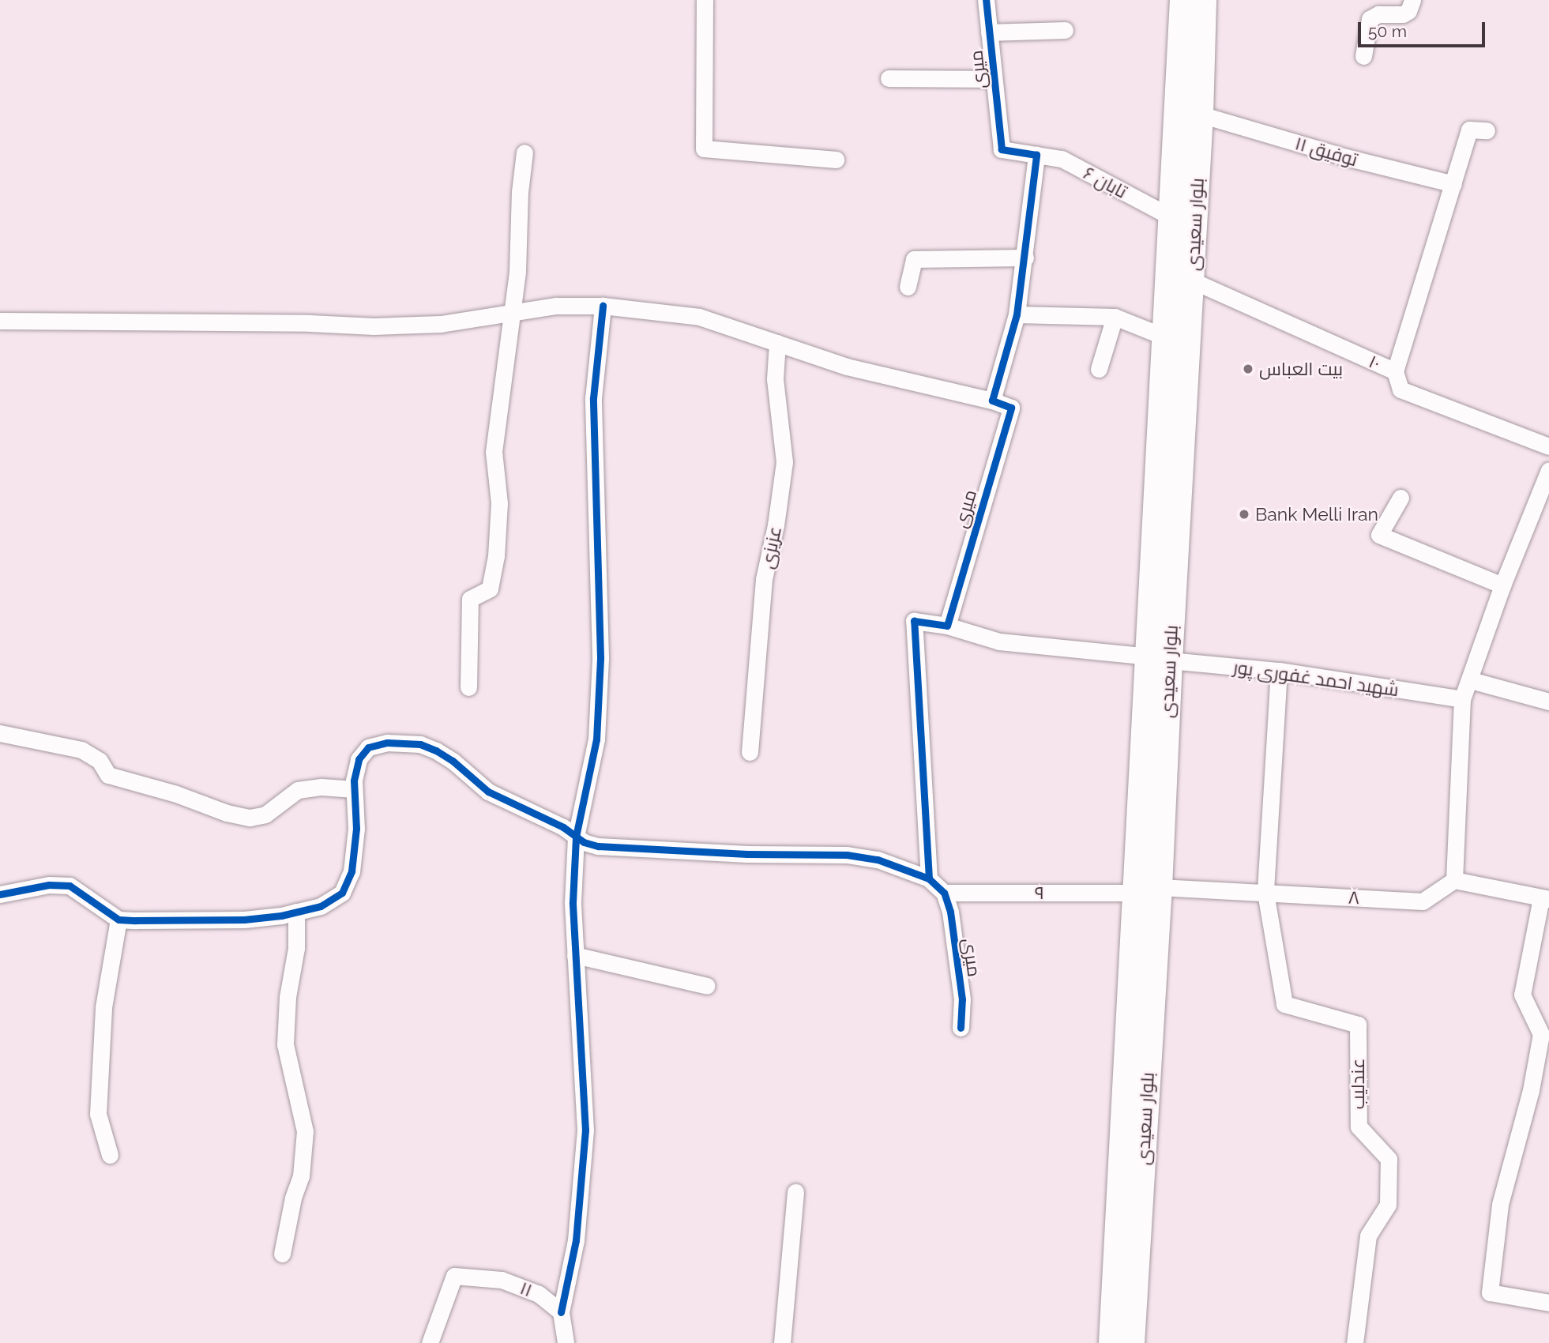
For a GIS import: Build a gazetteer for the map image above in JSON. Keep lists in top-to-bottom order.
{
  "streets": {
    "main road": ["بلوار سعیدی"],
    "street": [
      "میری",
      "توفیق ۱۱",
      "تابان ۶",
      "۱۰",
      "عزیزی",
      "شهید احمد غفوری پور",
      "۹",
      "۸",
      "عندلیب",
      "۱۱"
    ]
  },
  "crossings": [
    ["میری", "تابان ۶"],
    ["میری", "شهید احمد غفوری پور"],
    ["میری", "۹"],
    ["توفیق ۱۱", "بلوار سعیدی"],
    ["تابان ۶", "بلوار سعیدی"],
    ["بلوار سعیدی", "۱۰"],
    ["بلوار سعیدی", "شهید احمد غفوری پور"],
    ["بلوار سعیدی", "۹"],
    ["بلوار سعیدی", "۸"],
    ["۹", "۸"],
    ["۸", "عندلیب"]
  ],
  "places": ["بیت العباس", "Bank Melli Iran"],
  "scale_bar": "50 m"
}
